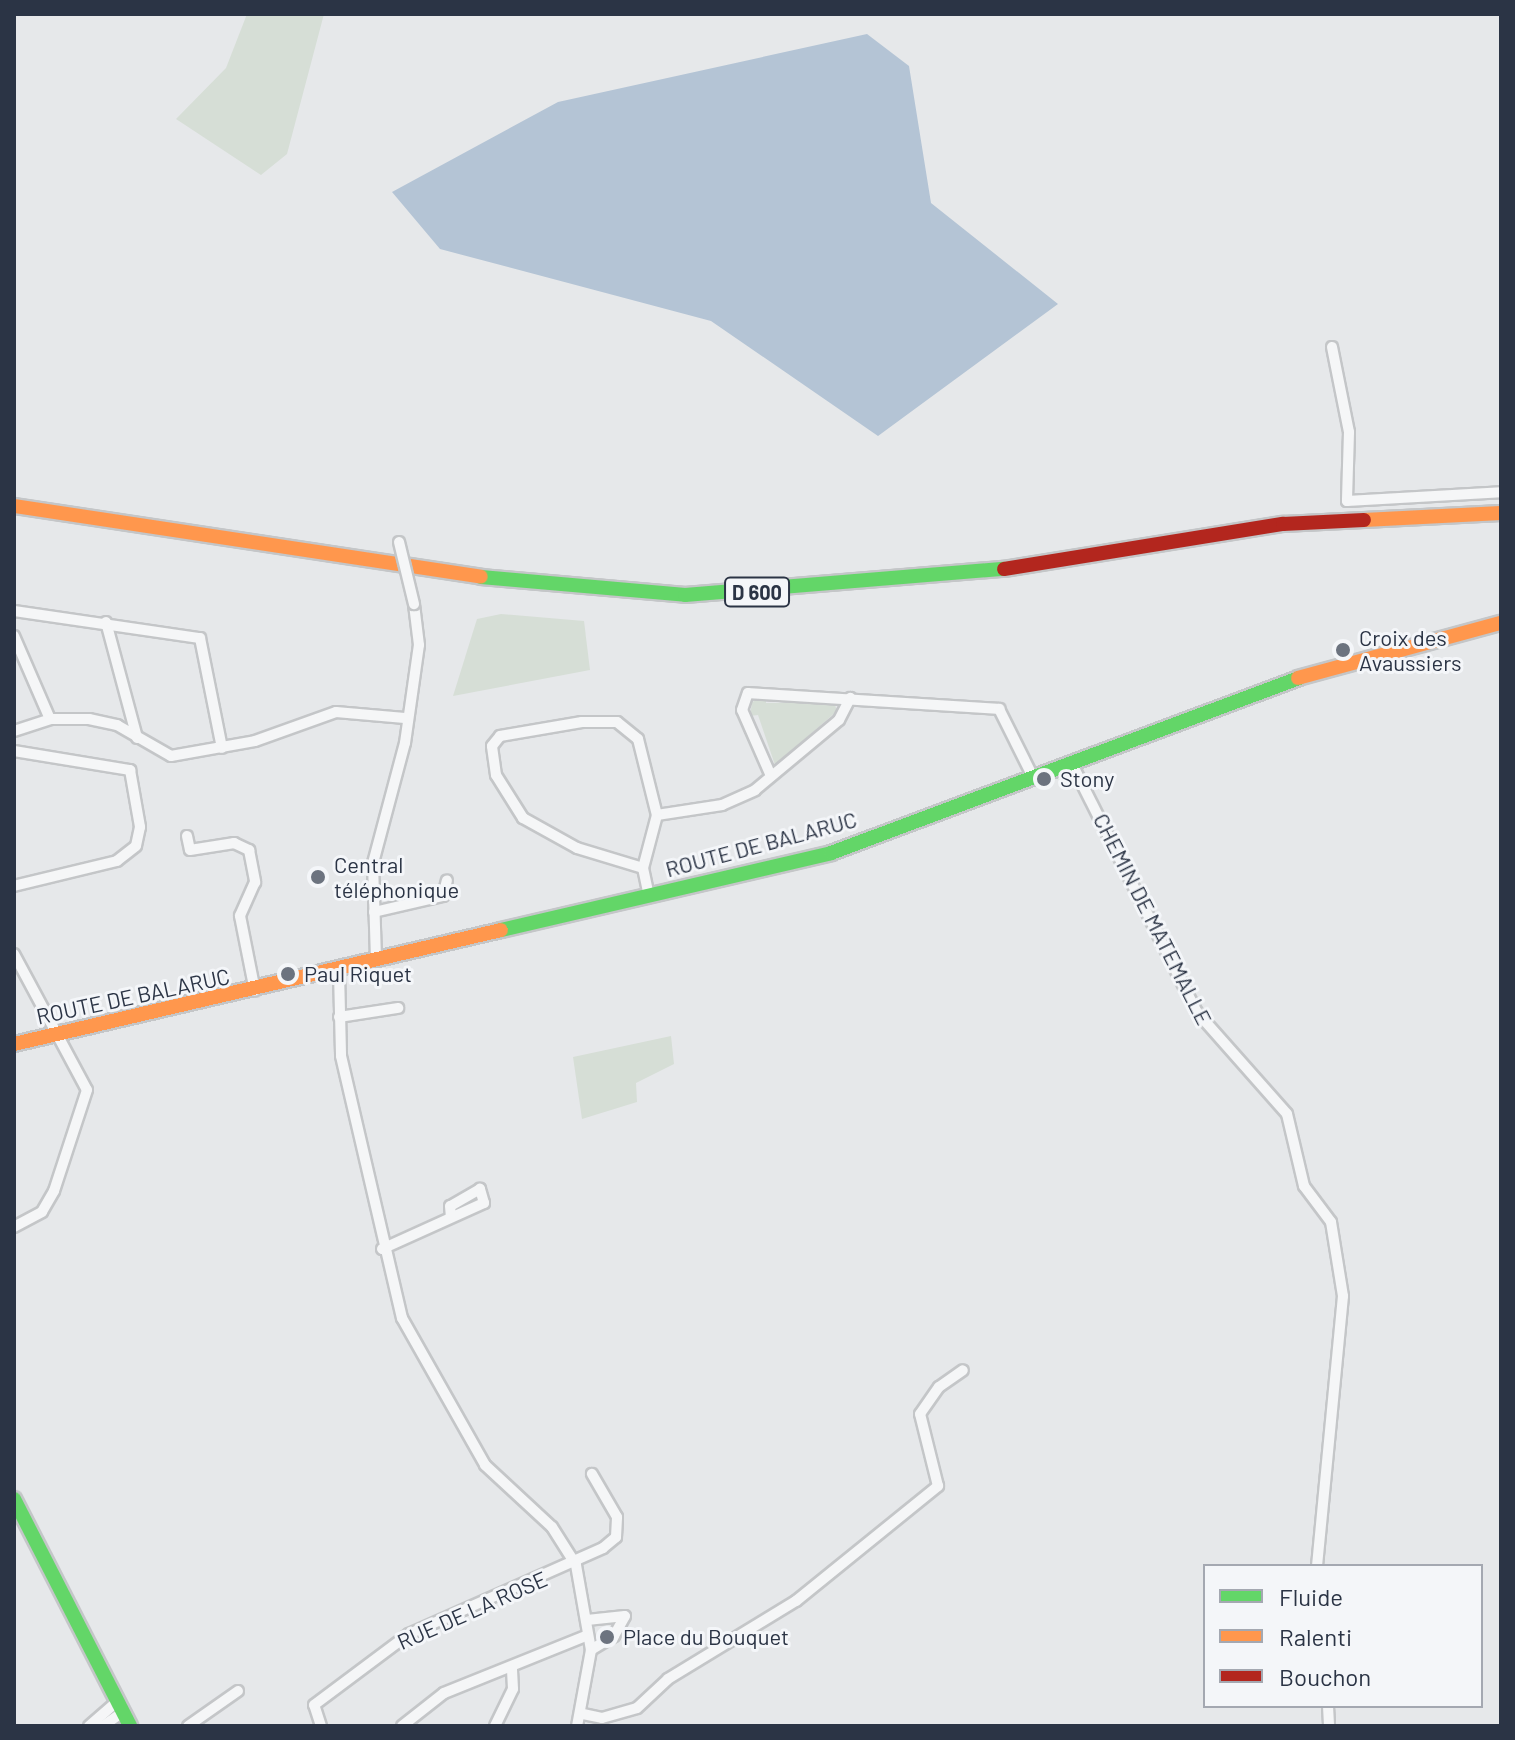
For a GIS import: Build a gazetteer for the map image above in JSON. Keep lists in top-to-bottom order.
{
  "streets": {
    "main road": ["D 600", "ROUTE DE BALARUC"],
    "street": ["CHEMIN DE MATEMALLE", "RUE DE LA ROSE"]
  },
  "crossings": [
    ["ROUTE DE BALARUC", "CHEMIN DE MATEMALLE"]
  ],
  "places": [
    "Croix des Avaussiers",
    "Stony",
    "Central téléphonique",
    "Paul Riquet",
    "Place du Bouquet"
  ],
  "legend": ["Fluide", "Ralenti", "Bouchon"]
}
